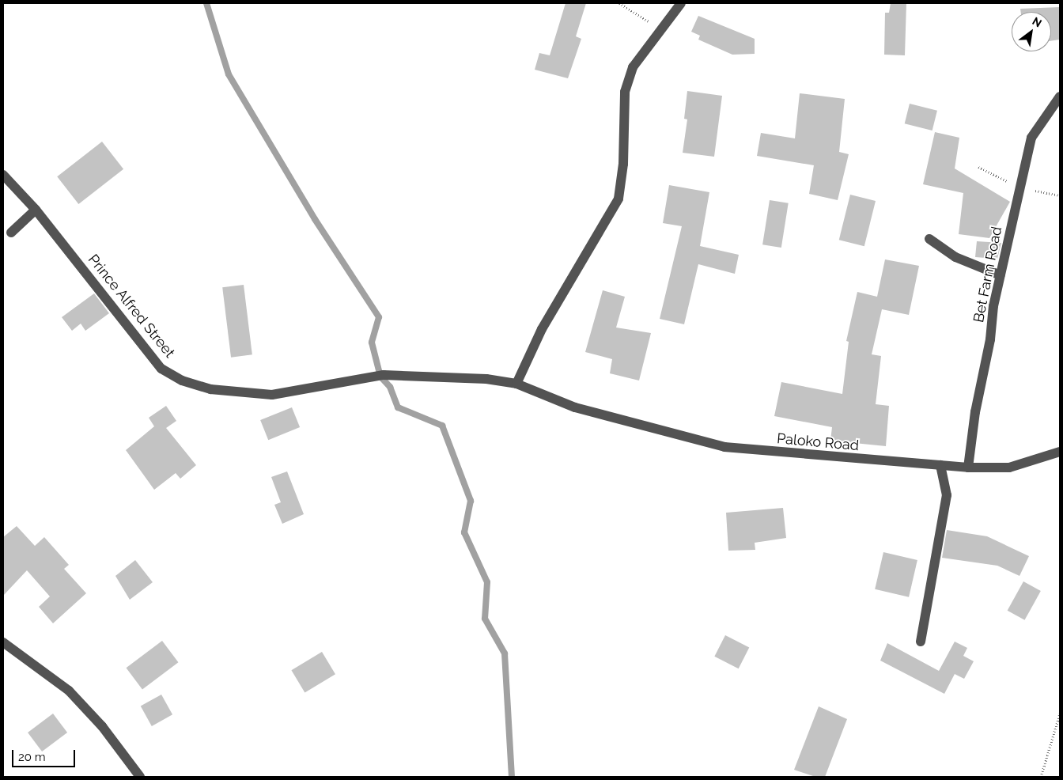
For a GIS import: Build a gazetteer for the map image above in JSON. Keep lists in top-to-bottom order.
{
  "streets": {
    "street": ["Bet Farm Road", "Prince Alfred Street", "Paloko Road"]
  },
  "crossings": [
    ["Bet Farm Road", "Paloko Road"],
    ["Prince Alfred Street", "Paloko Road"]
  ],
  "scale_bar": "20 m",
  "north": "top right"
}
